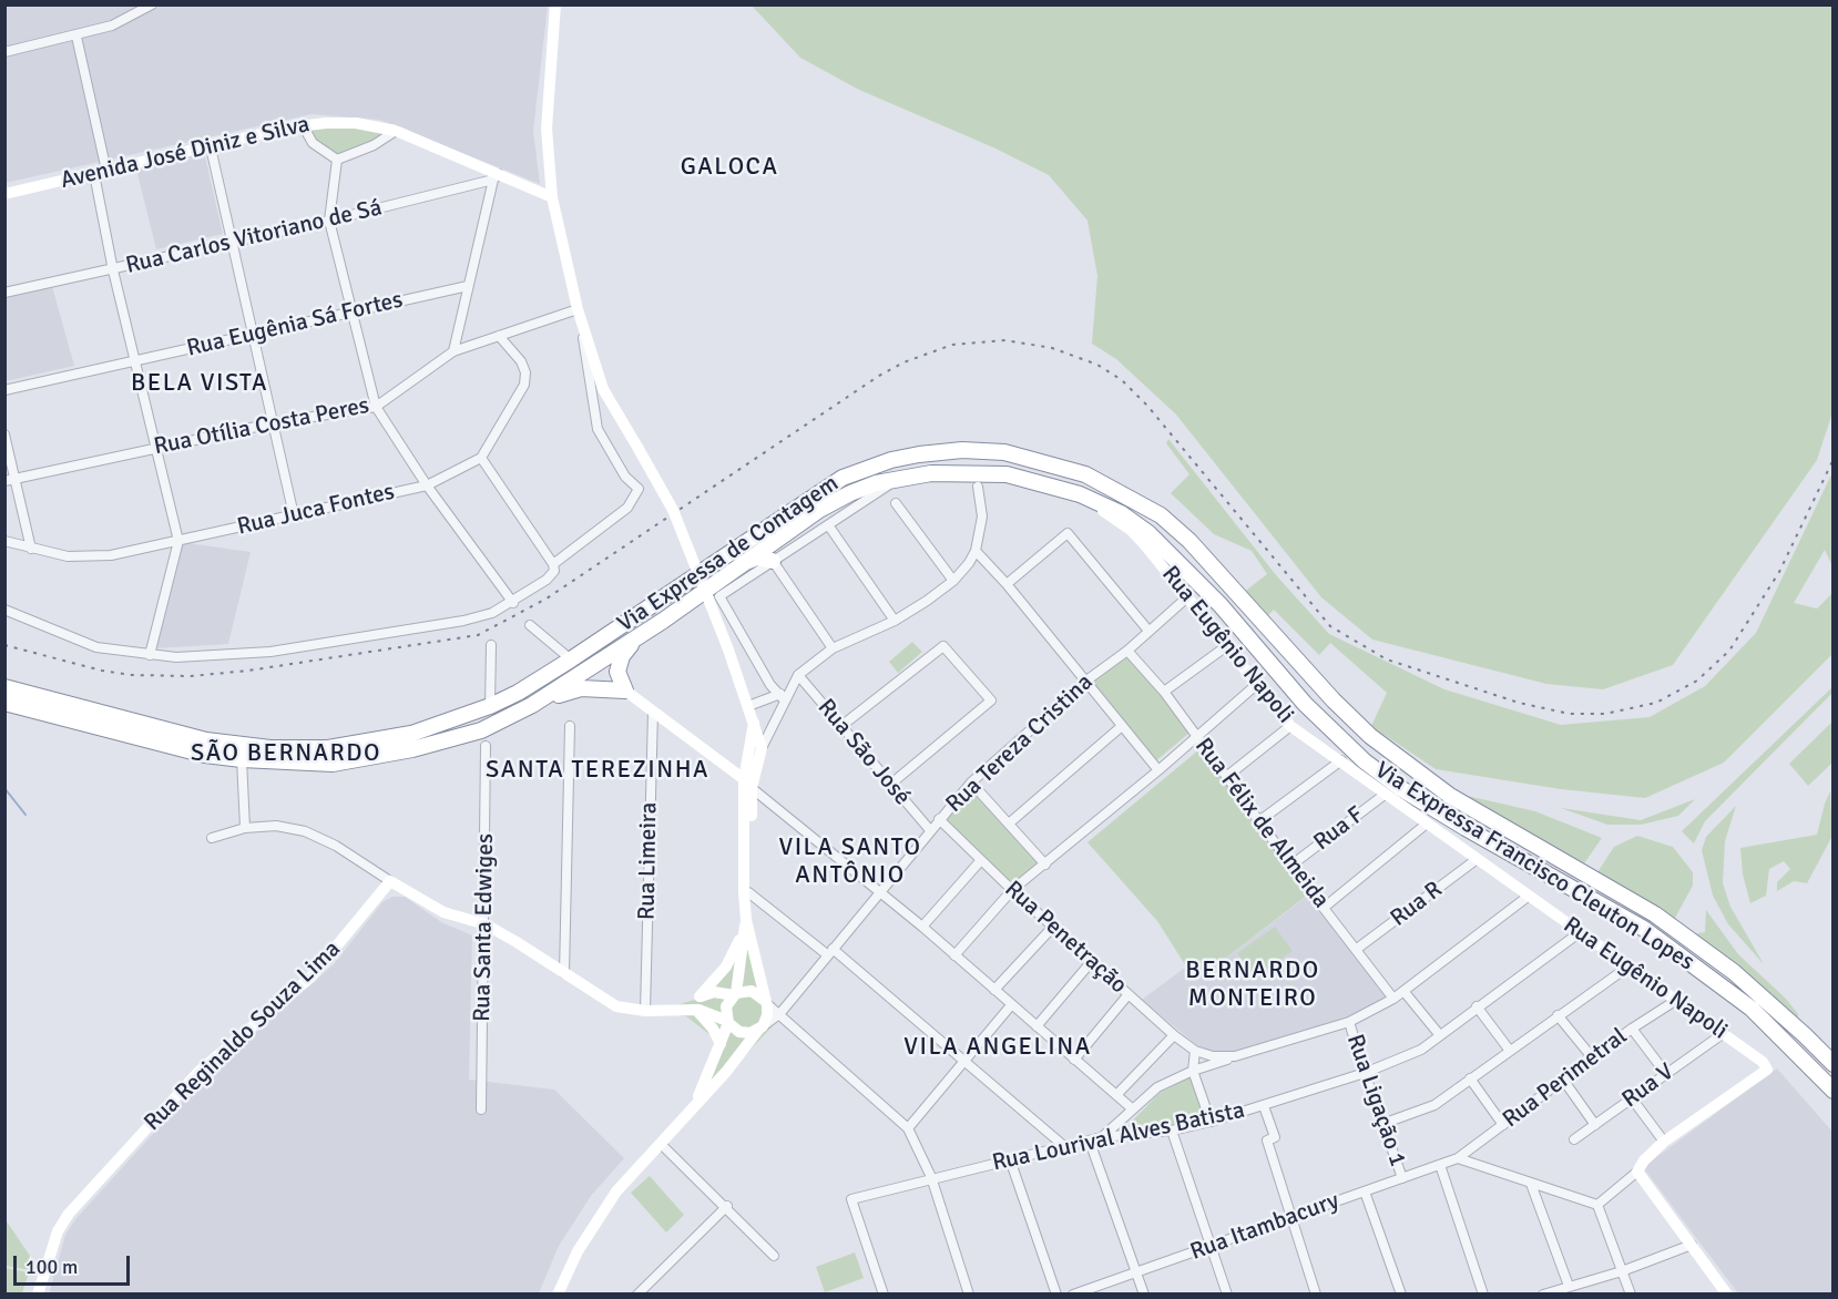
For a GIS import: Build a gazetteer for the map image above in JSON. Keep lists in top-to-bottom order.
{
  "streets": {
    "highway": ["Via Expressa de Contagem", "Via Expressa Francisco Cleuton Lopes"],
    "street": [
      "Avenida José Diniz e Silva",
      "Rua Carlos Vitoriano de Sá",
      "Rua Eugênia Sá Fortes",
      "Rua Otília Costa Peres",
      "Rua Juca Fontes",
      "Rua Eugênio Napoli",
      "Rua Tereza Cristina",
      "Rua São José",
      "Rua Félix de Almeida",
      "Rua F",
      "Rua Limeira",
      "Rua R",
      "Rua Santa Edwiges",
      "Rua Penetração",
      "Rua Reginaldo Souza Lima",
      "Rua Perimetral",
      "Rua V",
      "Rua Ligação 1",
      "Rua Lourival Alves Batista",
      "Rua Itambacury"
    ]
  },
  "crossings": [
    ["Avenida José Diniz e Silva", "Rua Carlos Vitoriano de Sá"],
    ["Via Expressa de Contagem", "Via Expressa Francisco Cleuton Lopes"],
    ["Rua Eugênio Napoli", "Rua Tereza Cristina"],
    ["Rua Eugênio Napoli", "Rua F"],
    ["Rua Eugênio Napoli", "Via Expressa Francisco Cleuton Lopes"],
    ["Rua Eugênio Napoli", "Rua R"],
    ["Rua Eugênio Napoli", "Rua Perimetral"],
    ["Rua Eugênio Napoli", "Rua V"],
    ["Rua Eugênio Napoli", "Rua Lourival Alves Batista"],
    ["Rua Tereza Cristina", "Rua São José"],
    ["Rua Tereza Cristina", "Rua Félix de Almeida"],
    ["Rua Tereza Cristina", "Rua Penetração"],
    ["Rua Félix de Almeida", "Rua F"],
    ["Rua Félix de Almeida", "Rua R"],
    ["Rua Perimetral", "Rua Itambacury"],
    ["Rua Ligação 1", "Rua Lourival Alves Batista"],
    ["Rua Ligação 1", "Rua Itambacury"]
  ],
  "districts": [
    "GALOCA",
    "BELA VISTA",
    "SÃO BERNARDO",
    "SANTA TEREZINHA",
    "VILA SANTO ANTÔNIO",
    "BERNARDO MONTEIRO",
    "VILA ANGELINA"
  ],
  "scale_bar": "100 m"
}
